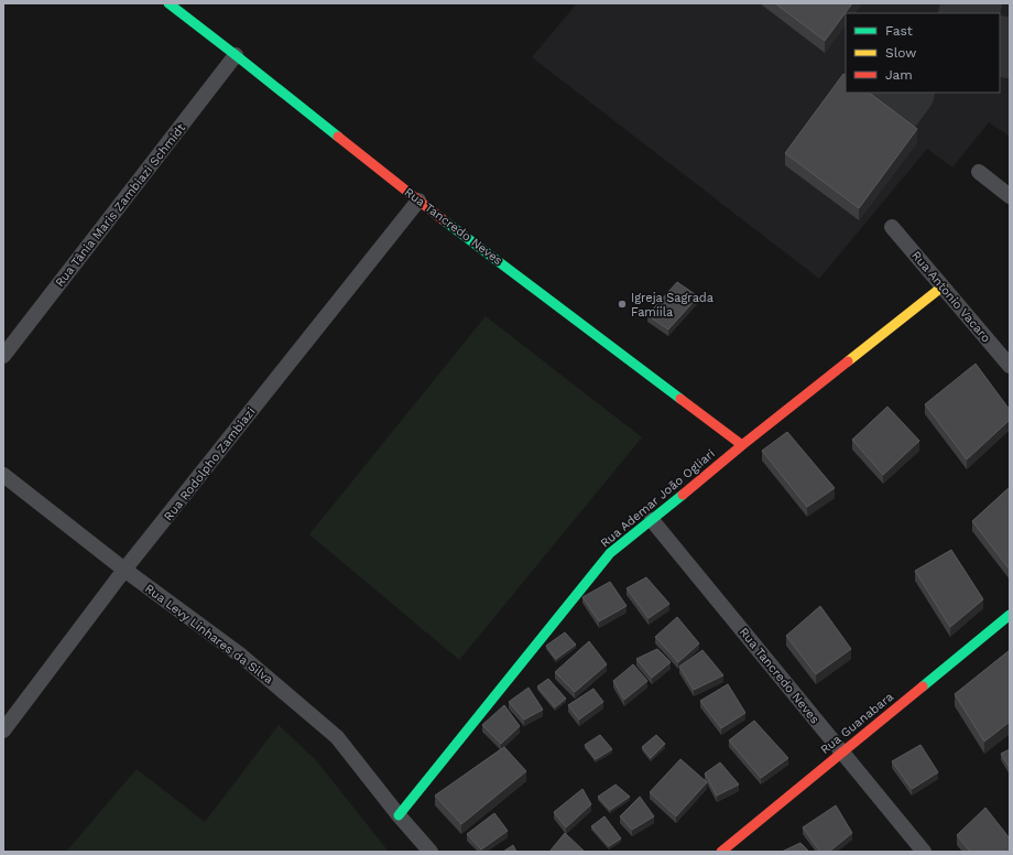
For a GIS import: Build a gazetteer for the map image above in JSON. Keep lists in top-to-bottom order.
{
  "streets": {
    "street": [
      "Rua Tânia Maris Zambiazi Schmidt",
      "Rua Tancredo Neves",
      "Rua Antonio Vacaro",
      "Rua Rodolpho Zambiazi",
      "Rua Ademar João Ogliari",
      "Rua Levy Linhares da Silva",
      "Rua Guanabara"
    ]
  },
  "crossings": [
    ["Rua Tânia Maris Zambiazi Schmidt", "Rua Tancredo Neves"],
    ["Rua Tancredo Neves", "Rua Rodolpho Zambiazi"],
    ["Rua Tancredo Neves", "Rua Ademar João Ogliari"],
    ["Rua Tancredo Neves", "Rua Guanabara"],
    ["Rua Antonio Vacaro", "Rua Ademar João Ogliari"],
    ["Rua Rodolpho Zambiazi", "Rua Levy Linhares da Silva"],
    ["Rua Ademar João Ogliari", "Rua Levy Linhares da Silva"]
  ],
  "places": ["Igreja Sagrada Famíila"],
  "legend": ["Fast", "Slow", "Jam"]
}
